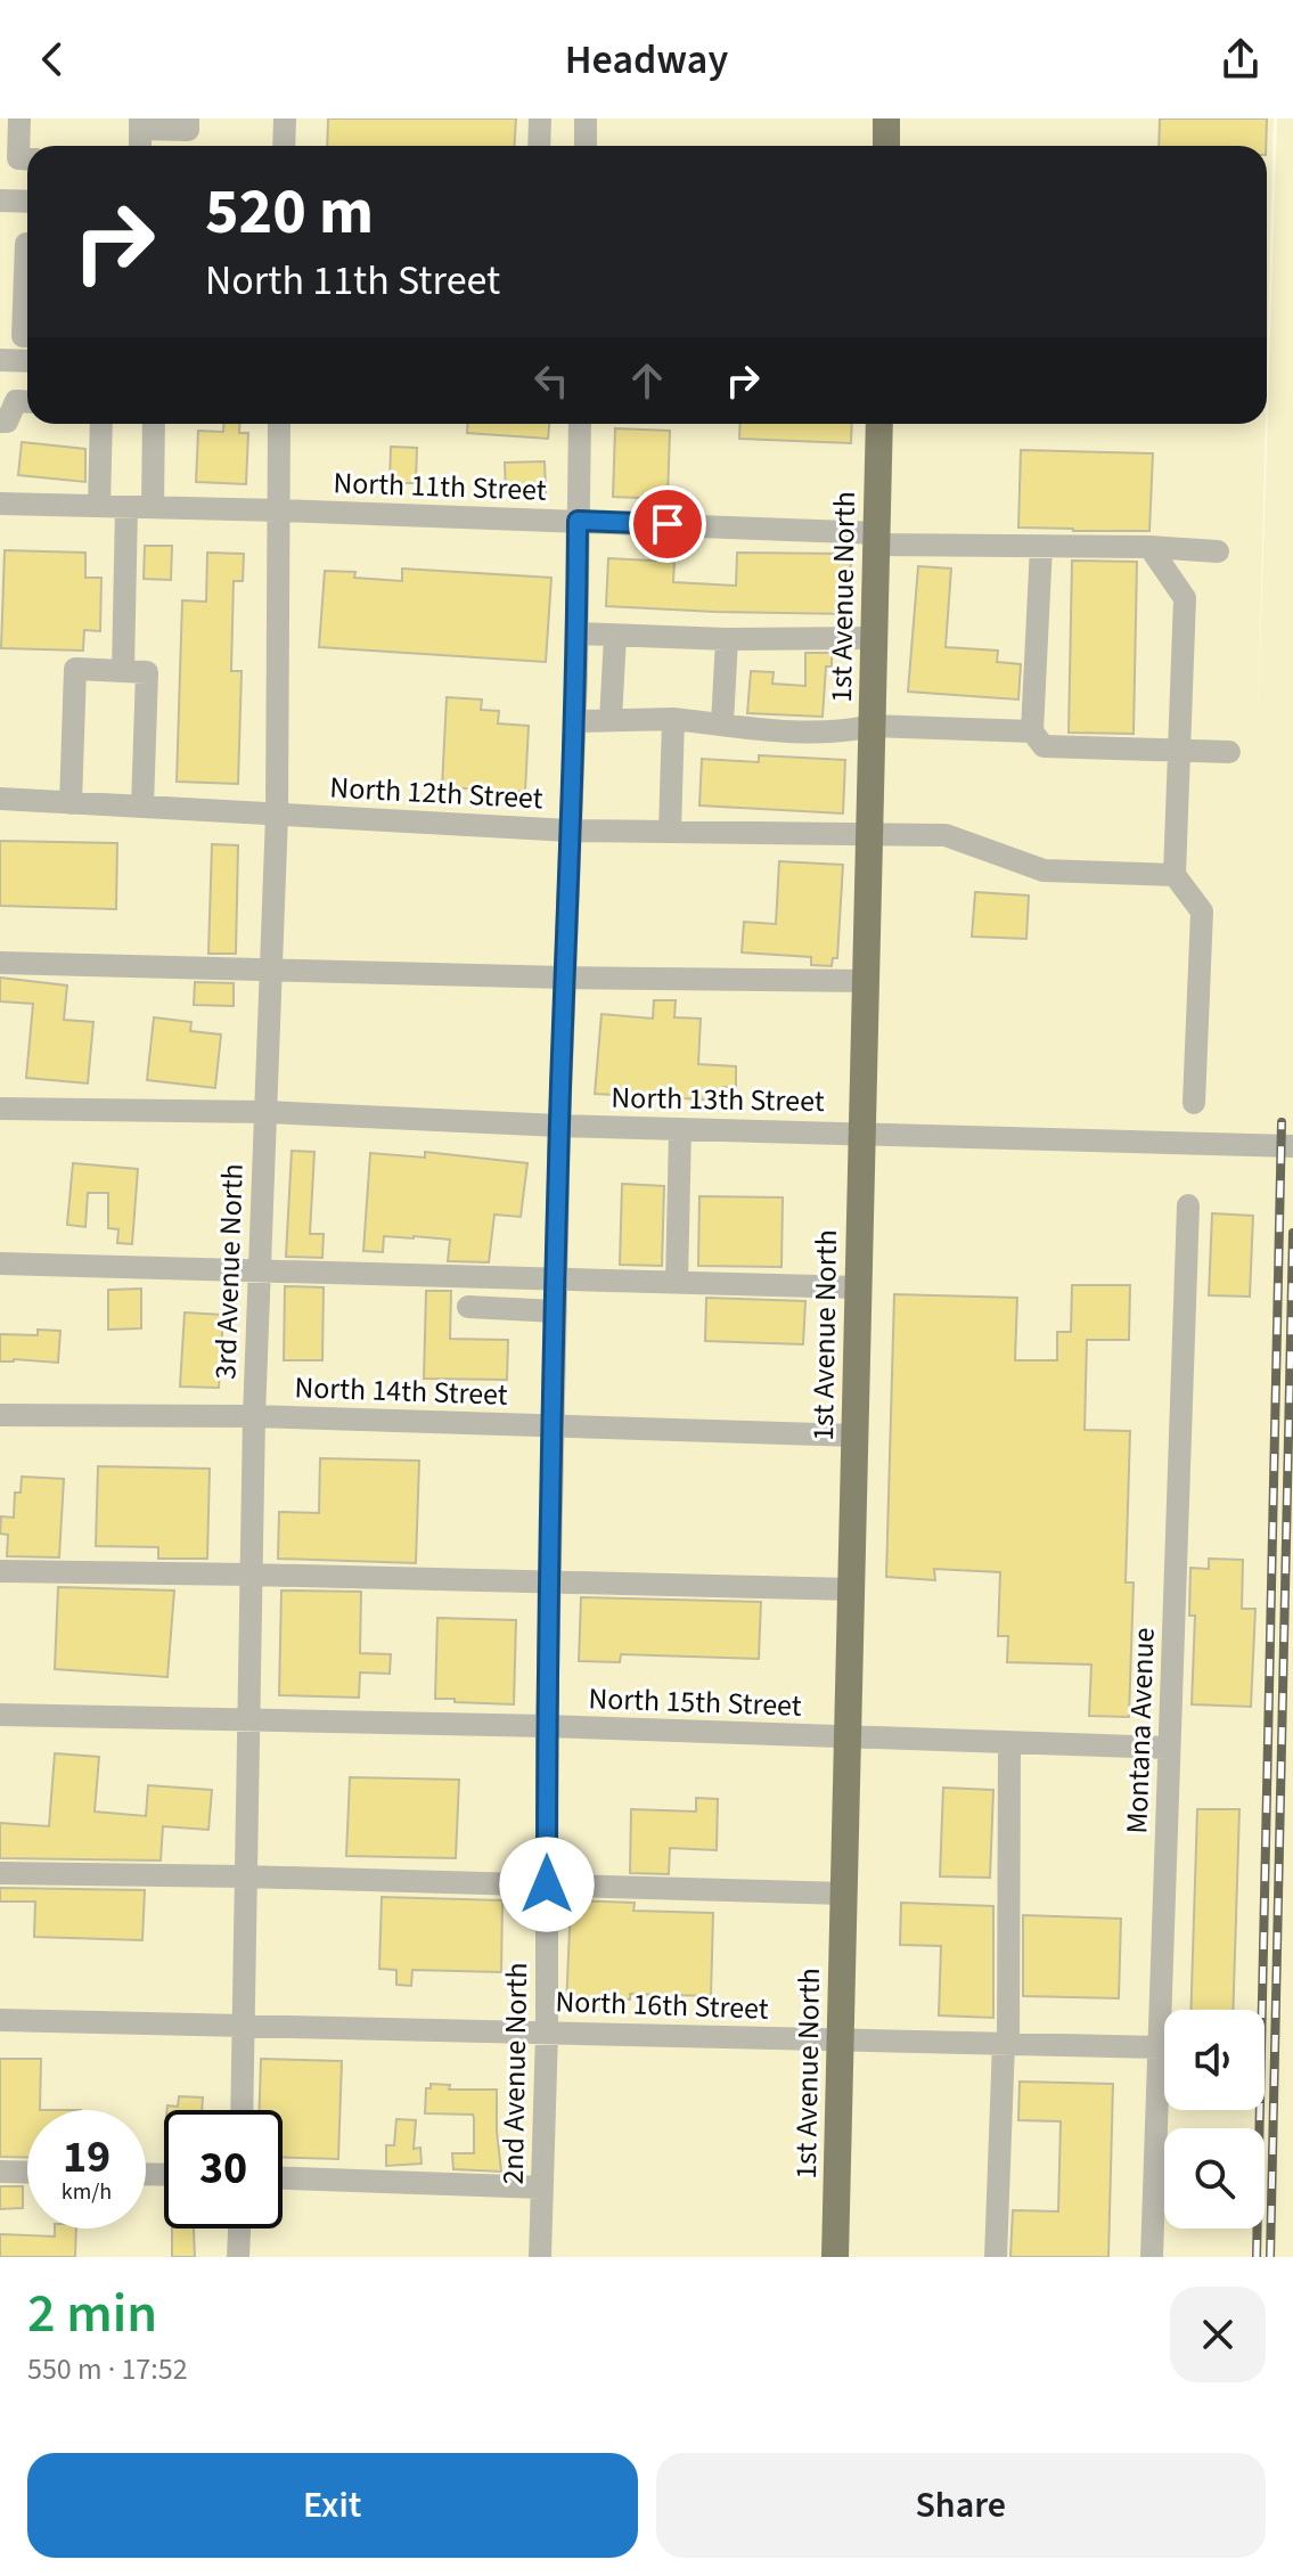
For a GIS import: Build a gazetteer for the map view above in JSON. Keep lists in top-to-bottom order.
{
  "streets": {
    "main road": ["1st Avenue North"],
    "street": [
      "North 11th Street",
      "North 12th Street",
      "North 13th Street",
      "3rd Avenue North",
      "North 14th Street",
      "North 15th Street",
      "Montana Avenue",
      "North 16th Street",
      "2nd Avenue North"
    ]
  },
  "crossings": [
    ["North 11th Street", "1st Avenue North"],
    ["North 11th Street", "3rd Avenue North"],
    ["North 11th Street", "2nd Avenue North"],
    ["1st Avenue North", "North 12th Street"],
    ["1st Avenue North", "North 13th Street"],
    ["1st Avenue North", "North 14th Street"],
    ["1st Avenue North", "North 15th Street"],
    ["1st Avenue North", "North 16th Street"],
    ["North 12th Street", "3rd Avenue North"],
    ["North 12th Street", "2nd Avenue North"],
    ["North 13th Street", "3rd Avenue North"],
    ["North 13th Street", "2nd Avenue North"],
    ["3rd Avenue North", "North 14th Street"],
    ["3rd Avenue North", "North 15th Street"],
    ["3rd Avenue North", "North 16th Street"],
    ["North 14th Street", "2nd Avenue North"],
    ["North 15th Street", "Montana Avenue"],
    ["North 15th Street", "2nd Avenue North"],
    ["Montana Avenue", "North 16th Street"],
    ["North 16th Street", "2nd Avenue North"]
  ],
  "page": {
    "header": "Headway",
    "turn": ["520 m", "North 11th Street"],
    "speed": "19 km/h",
    "limit": "30",
    "heading": ["2 min", "550 m · 17:52"],
    "buttons": ["Exit", "Share"]
  }
}
